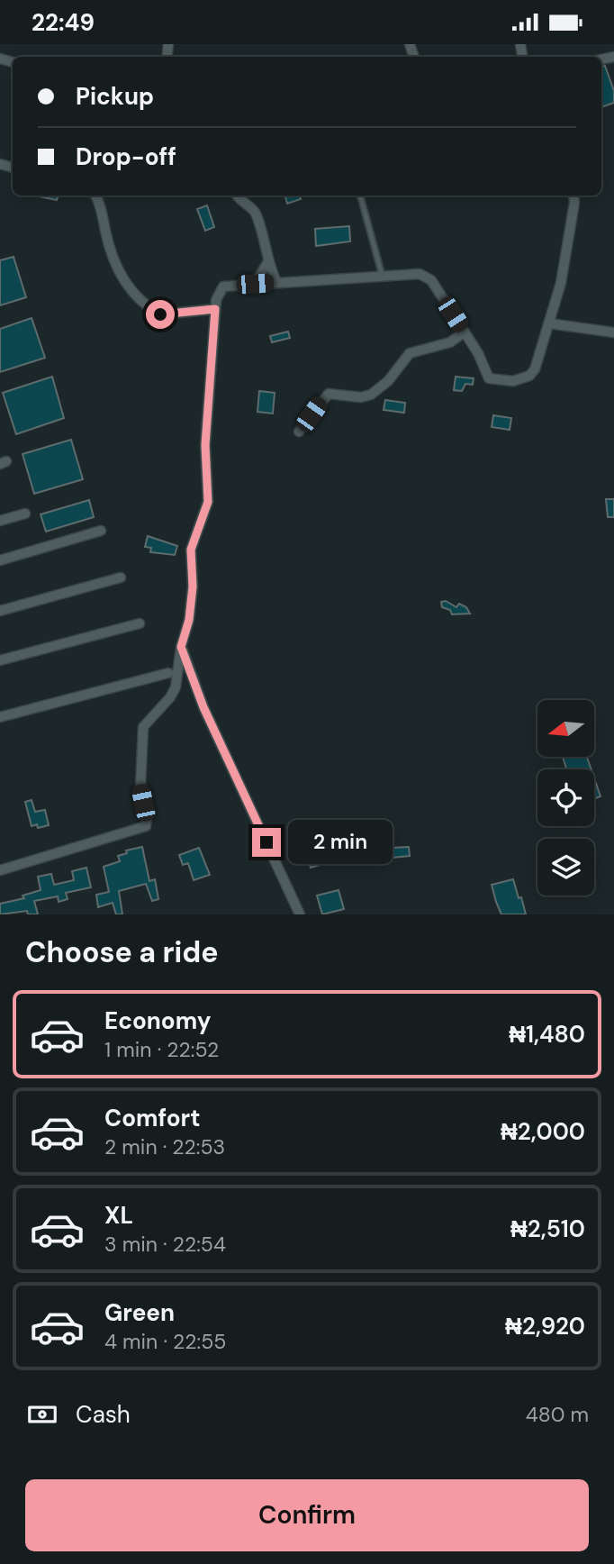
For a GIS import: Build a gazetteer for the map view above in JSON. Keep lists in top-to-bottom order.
{
  "north": "left",
  "page": {
    "status": "22:49",
    "banner": ["Pickup", "Drop-off"],
    "bubble": "2 min",
    "heading": "Choose a ride",
    "list": [
      {
        "name": "Economy",
        "note": "1 min · 22:52",
        "value": "₦1,480"
      },
      {
        "name": "Comfort",
        "note": "2 min · 22:53",
        "value": "₦2,000"
      },
      {
        "name": "XL",
        "note": "3 min · 22:54",
        "value": "₦2,510"
      },
      {
        "name": "Green",
        "note": "4 min · 22:55",
        "value": "₦2,920"
      }
    ],
    "pay": ["Cash", "480 m"],
    "buttons": "Confirm"
  }
}
